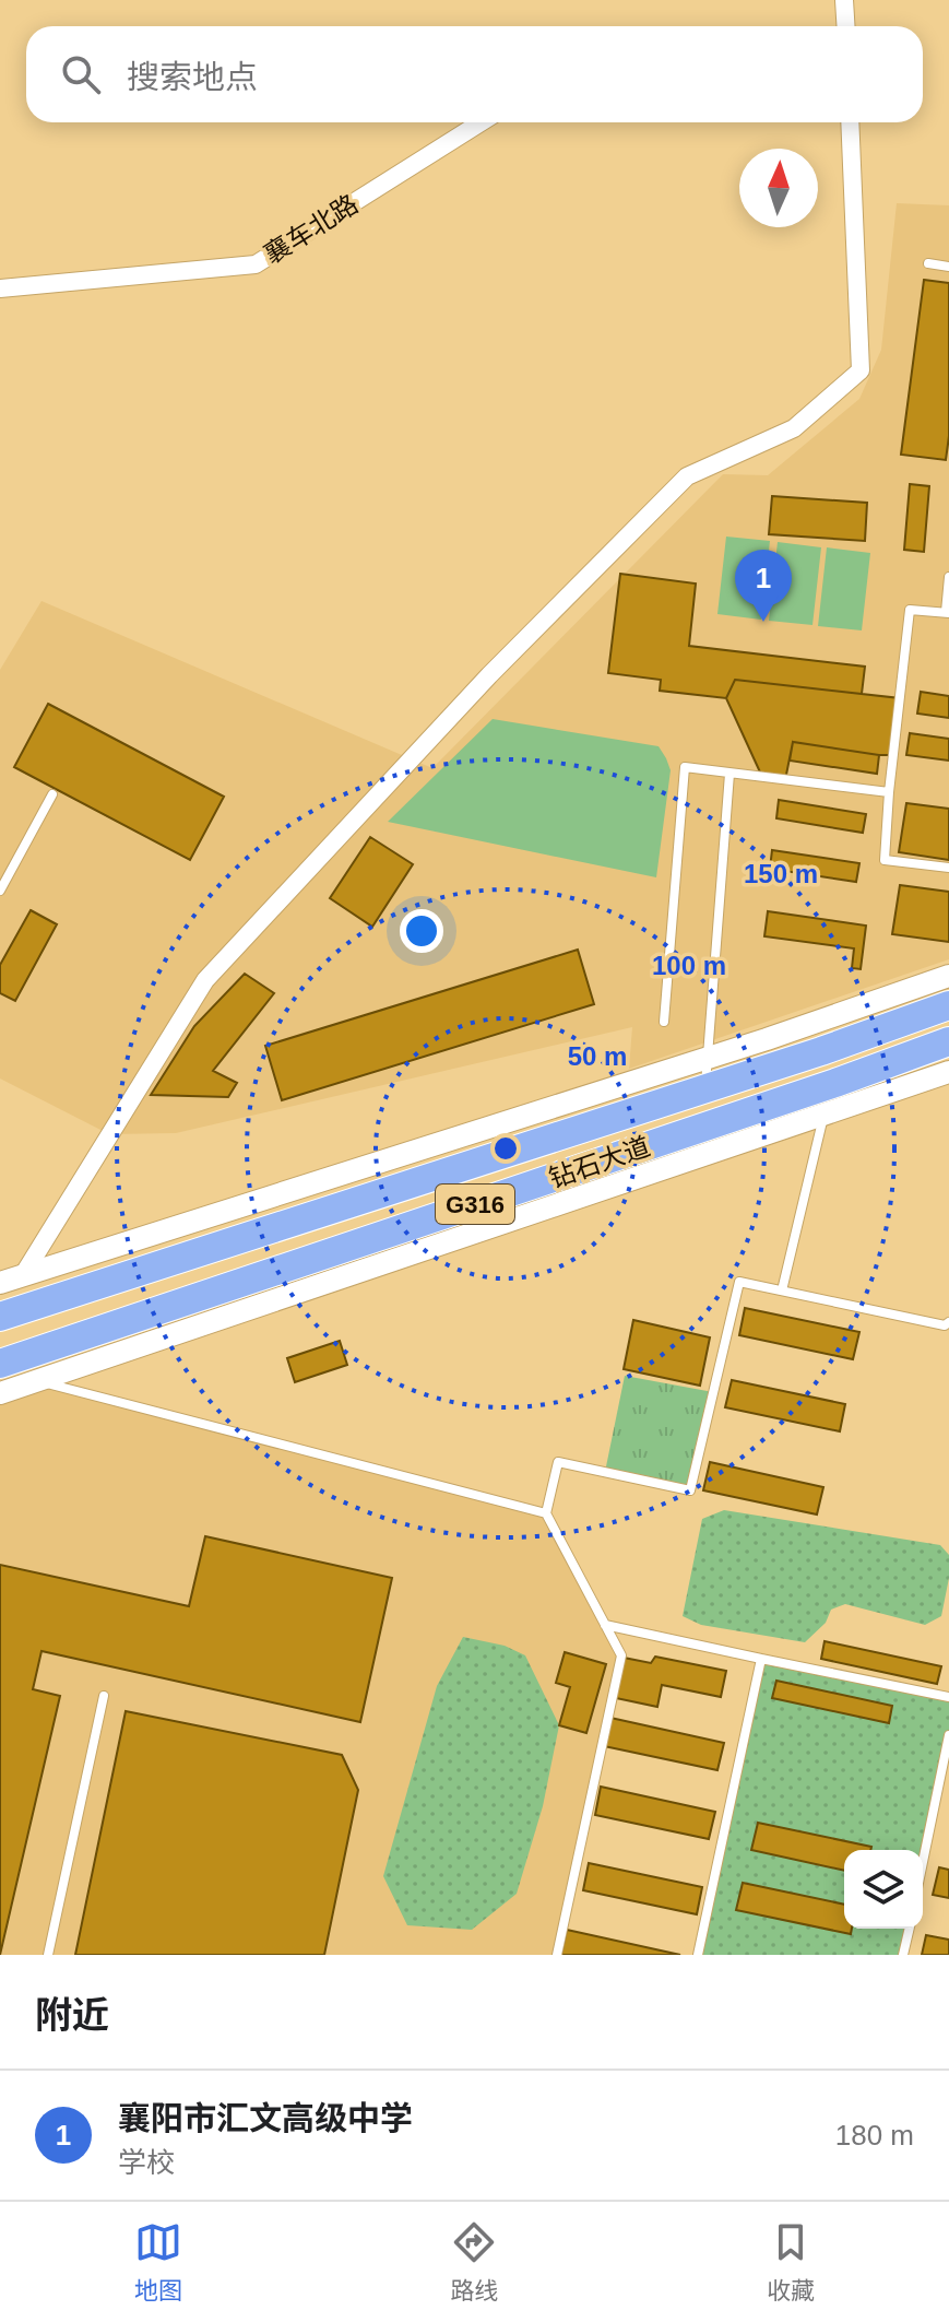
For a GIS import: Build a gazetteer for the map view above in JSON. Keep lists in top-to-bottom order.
{
  "streets": {
    "highway": ["钻石大道", "G316"],
    "street": ["襄车北路"]
  },
  "north": "top",
  "page": {
    "search": "搜索地点",
    "pins": "1",
    "heading": "附近",
    "list": [
      {
        "mark": "1",
        "name": "襄阳市汇文高级中学",
        "note": "学校",
        "value": "180 m"
      }
    ],
    "nav": ["地图", "路线", "收藏"]
  },
  "rings": ["150 m", "100 m", "50 m"]
}
